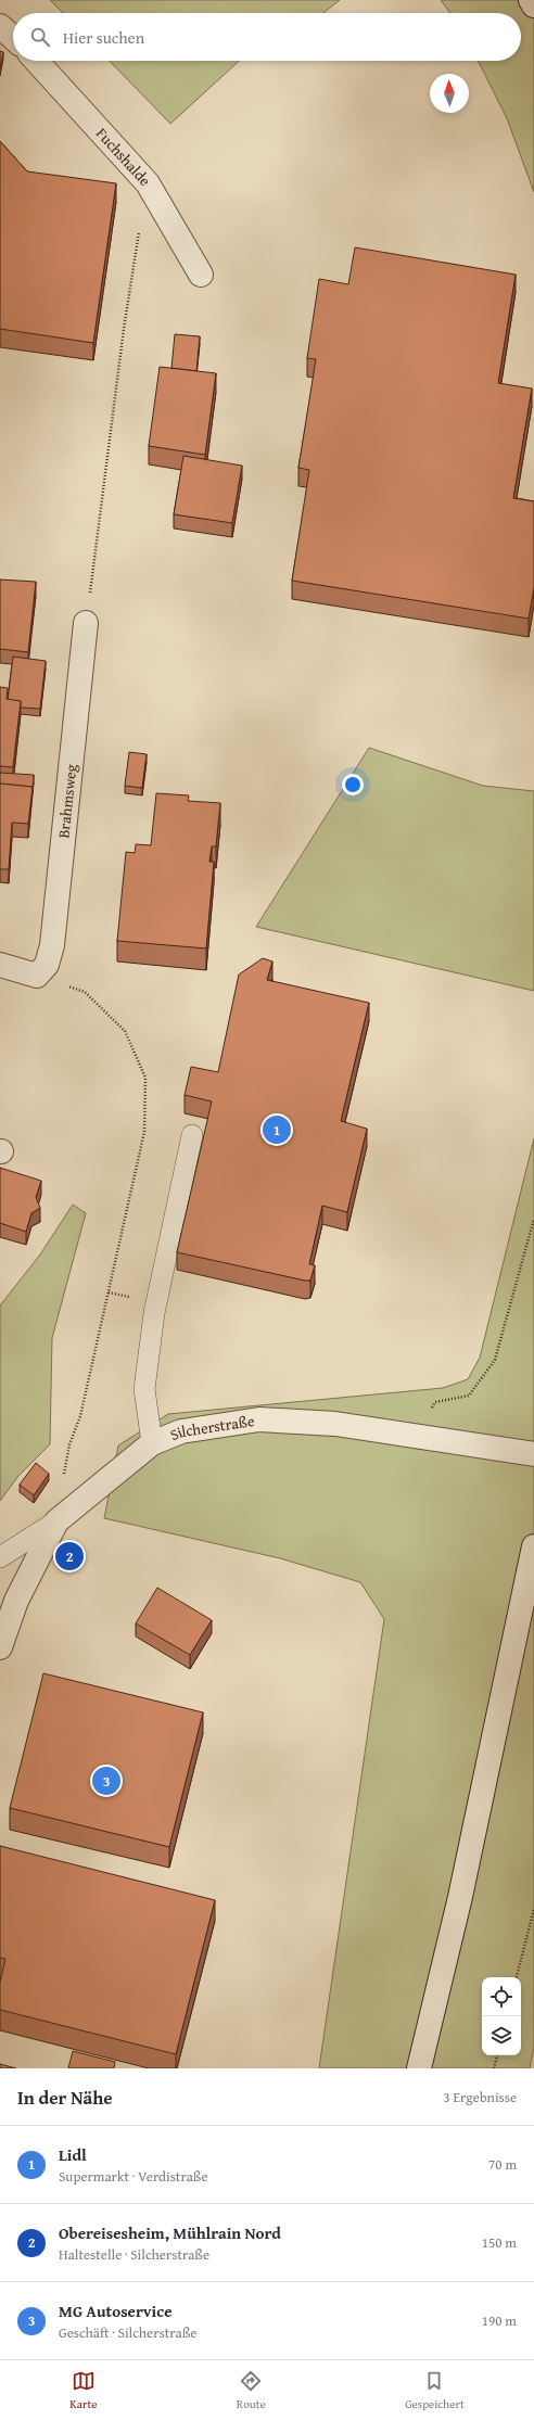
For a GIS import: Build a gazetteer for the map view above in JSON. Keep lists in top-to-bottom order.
{
  "streets": {
    "street": ["Fuchshalde", "Brahmsweg", "Silcherstraße"]
  },
  "north": "top",
  "page": {
    "search": "Hier suchen",
    "pins": ["1", "2", "3"],
    "heading": ["In der Nähe", "3 Ergebnisse"],
    "list": [
      {
        "mark": "1",
        "name": "Lidl",
        "note": "Supermarkt · Verdistraße",
        "value": "70 m"
      },
      {
        "mark": "2",
        "name": "Obereisesheim, Mühlrain Nord",
        "note": "Haltestelle · Silcherstraße",
        "value": "150 m"
      },
      {
        "mark": "3",
        "name": "MG Autoservice",
        "note": "Geschäft · Silcherstraße",
        "value": "190 m"
      }
    ],
    "nav": ["Karte", "Route", "Gespeichert"]
  }
}
